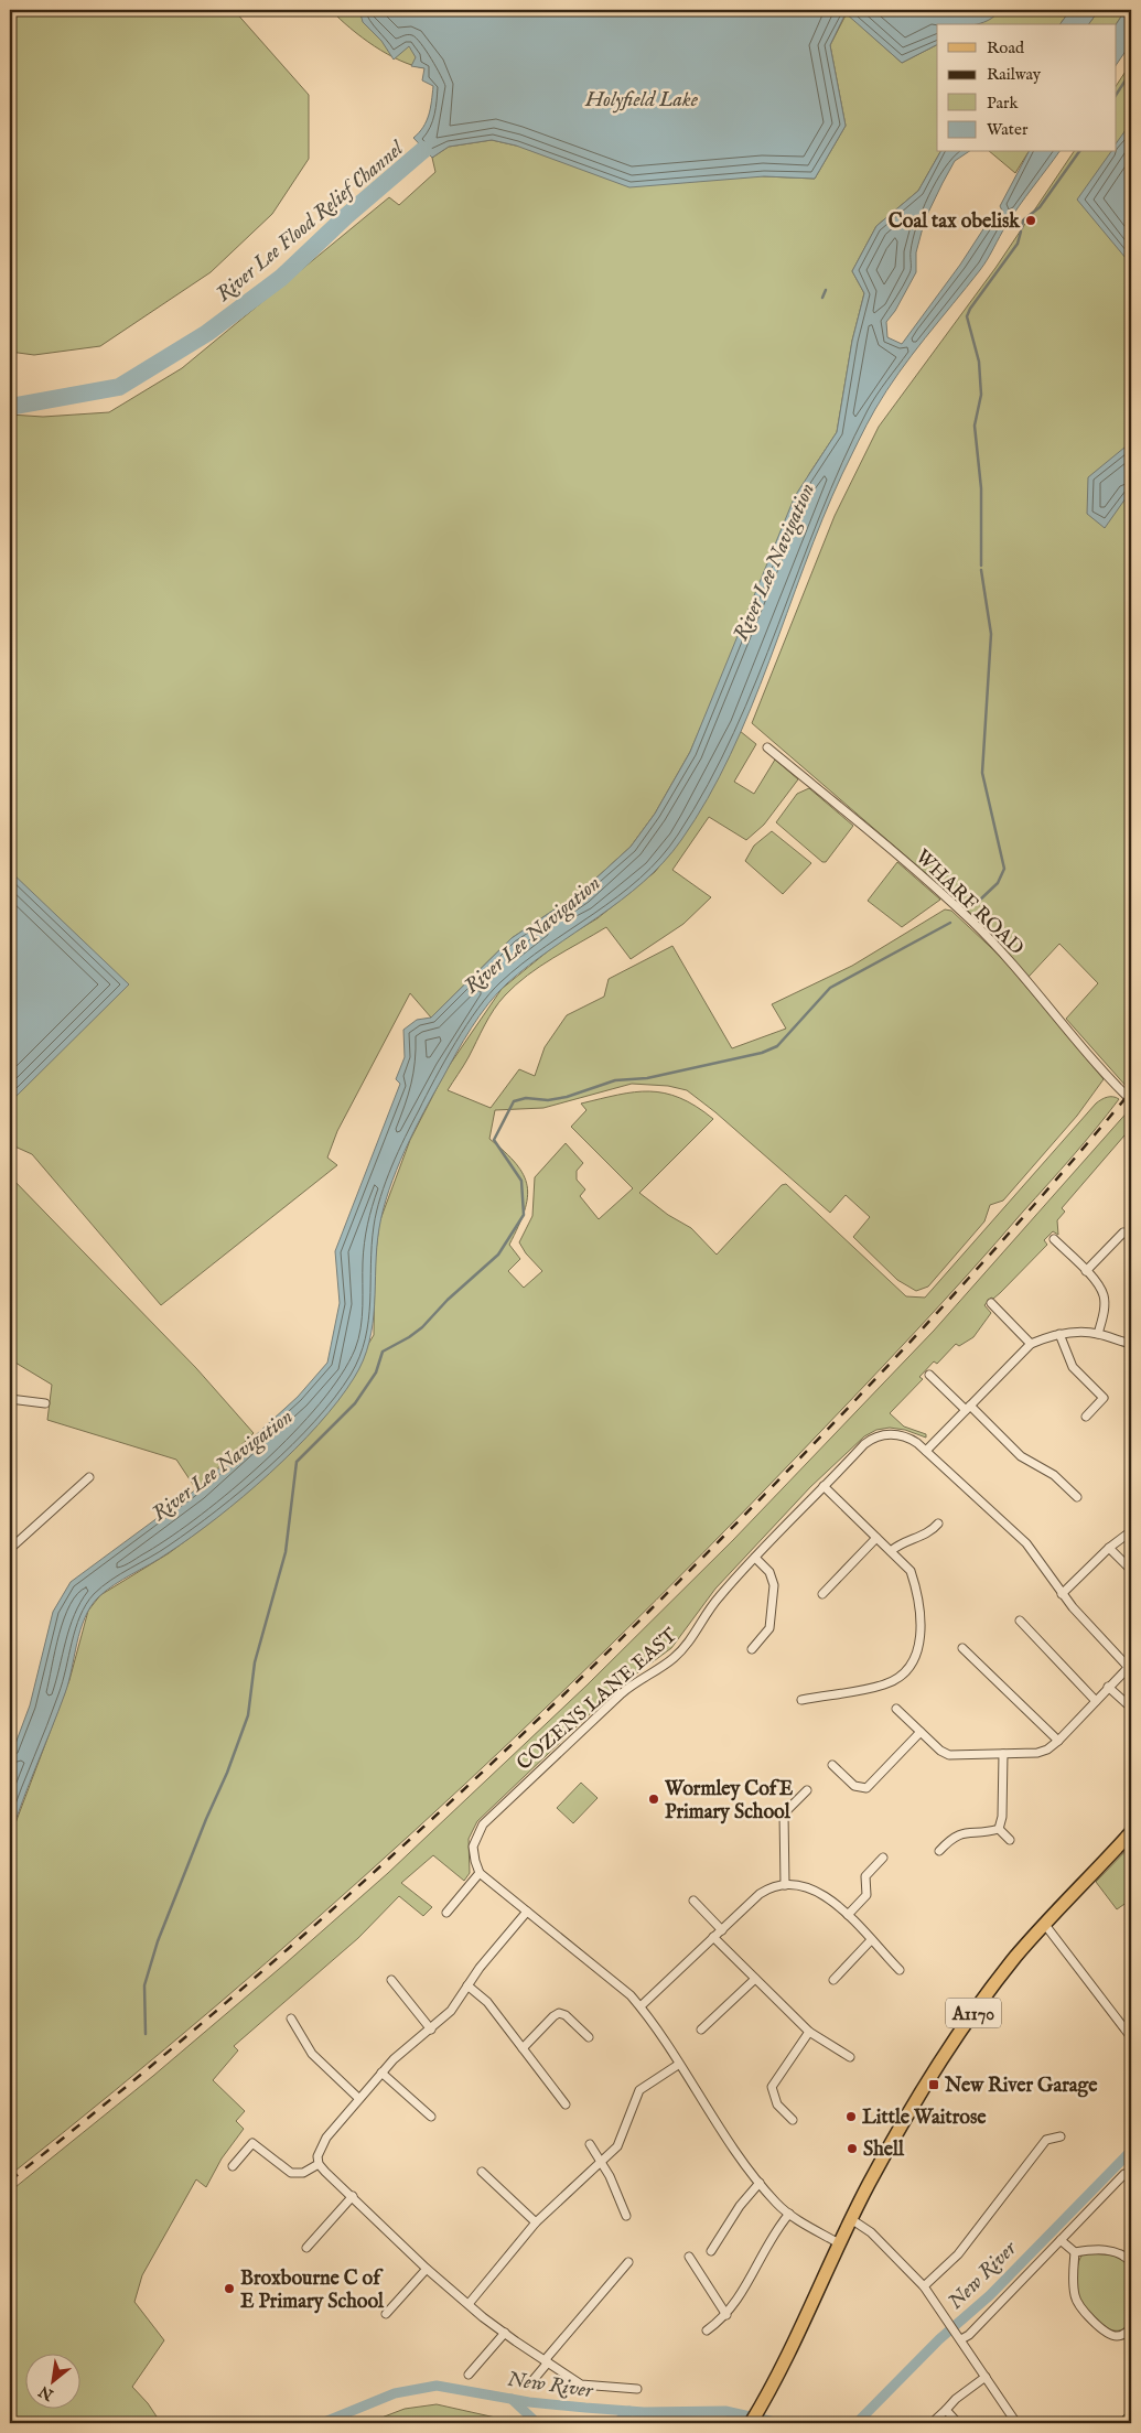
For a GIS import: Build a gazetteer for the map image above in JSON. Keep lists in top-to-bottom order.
{
  "streets": {
    "main road": ["A1170"],
    "street": ["WHARF ROAD", "COZENS LANE EAST"]
  },
  "water": [
    "Holyfield Lake",
    "River Lee Flood Relief Channel",
    "River Lee Navigation",
    "New River"
  ],
  "places": {
    "other": [
      "Coal tax obelisk",
      "Wormley CofE Primary School",
      "Little Waitrose",
      "Shell",
      "Broxbourne C of E Primary School"
    ],
    "transit": ["New River Garage"]
  },
  "legend": [
    "Road",
    "Railway",
    "Park",
    "Water"
  ],
  "north": "bottom left"
}
